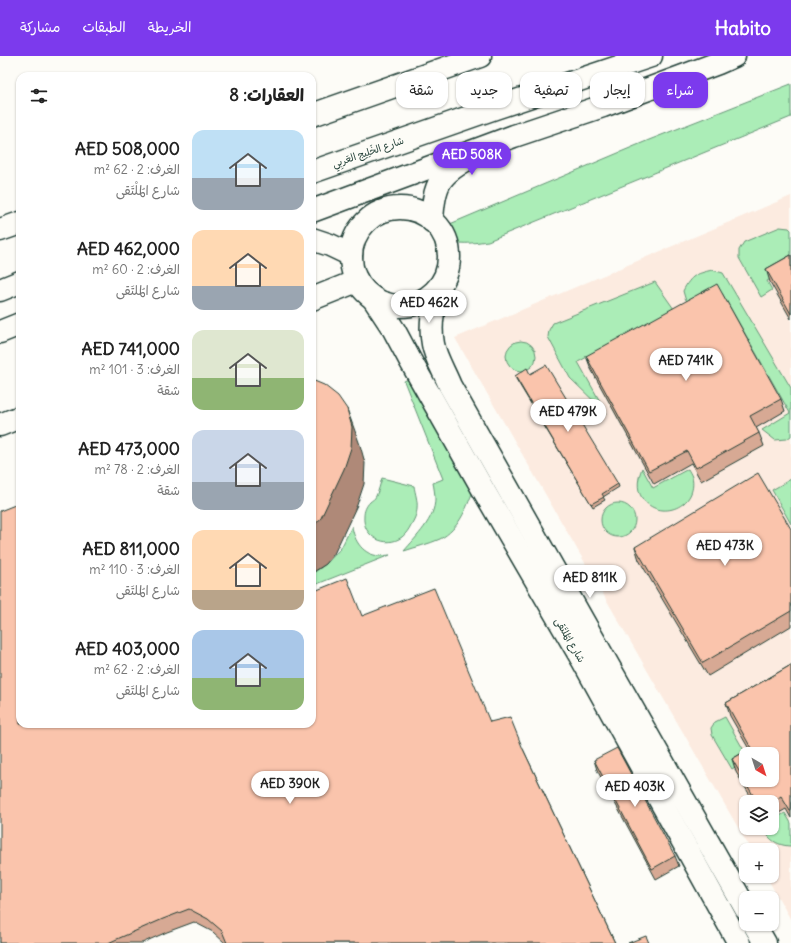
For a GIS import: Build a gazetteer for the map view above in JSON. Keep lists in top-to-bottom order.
{
  "streets": {
    "main road": ["شارع الخَلِيج العَربِي", "شارع المُلتَقى"]
  },
  "north": "bottom right",
  "page": {
    "header": "Habito",
    "nav": ["الخريطة", "الطبقات", "مشاركة"],
    "chip": [
      "شراء",
      "إيجار",
      "تصفية",
      "جديد",
      "شقة"
    ],
    "heading": "العقارات: 8",
    "list": [
      {
        "name": "AED 508,000",
        "note": "الغرف: 2 · 62 m² · شارع المُلْتَقى"
      },
      {
        "name": "AED 462,000",
        "note": "الغرف: 2 · 60 m² · شارع المُلتَقى"
      },
      {
        "name": "AED 741,000",
        "note": "الغرف: 3 · 101 m² · شقة"
      },
      {
        "name": "AED 473,000",
        "note": "الغرف: 2 · 78 m² · شقة"
      },
      {
        "name": "AED 811,000",
        "note": "الغرف: 3 · 110 m² · شارع المُلتَقى"
      },
      {
        "name": "AED 403,000",
        "note": "الغرف: 2 · 62 m² · شارع المُلتَقى"
      }
    ],
    "price": [
      "AED 508K",
      "AED 462K",
      "AED 741K",
      "AED 479K",
      "AED 473K",
      "AED 811K",
      "AED 390K",
      "AED 403K"
    ],
    "map_buttons": ["+", "−"]
  }
}
